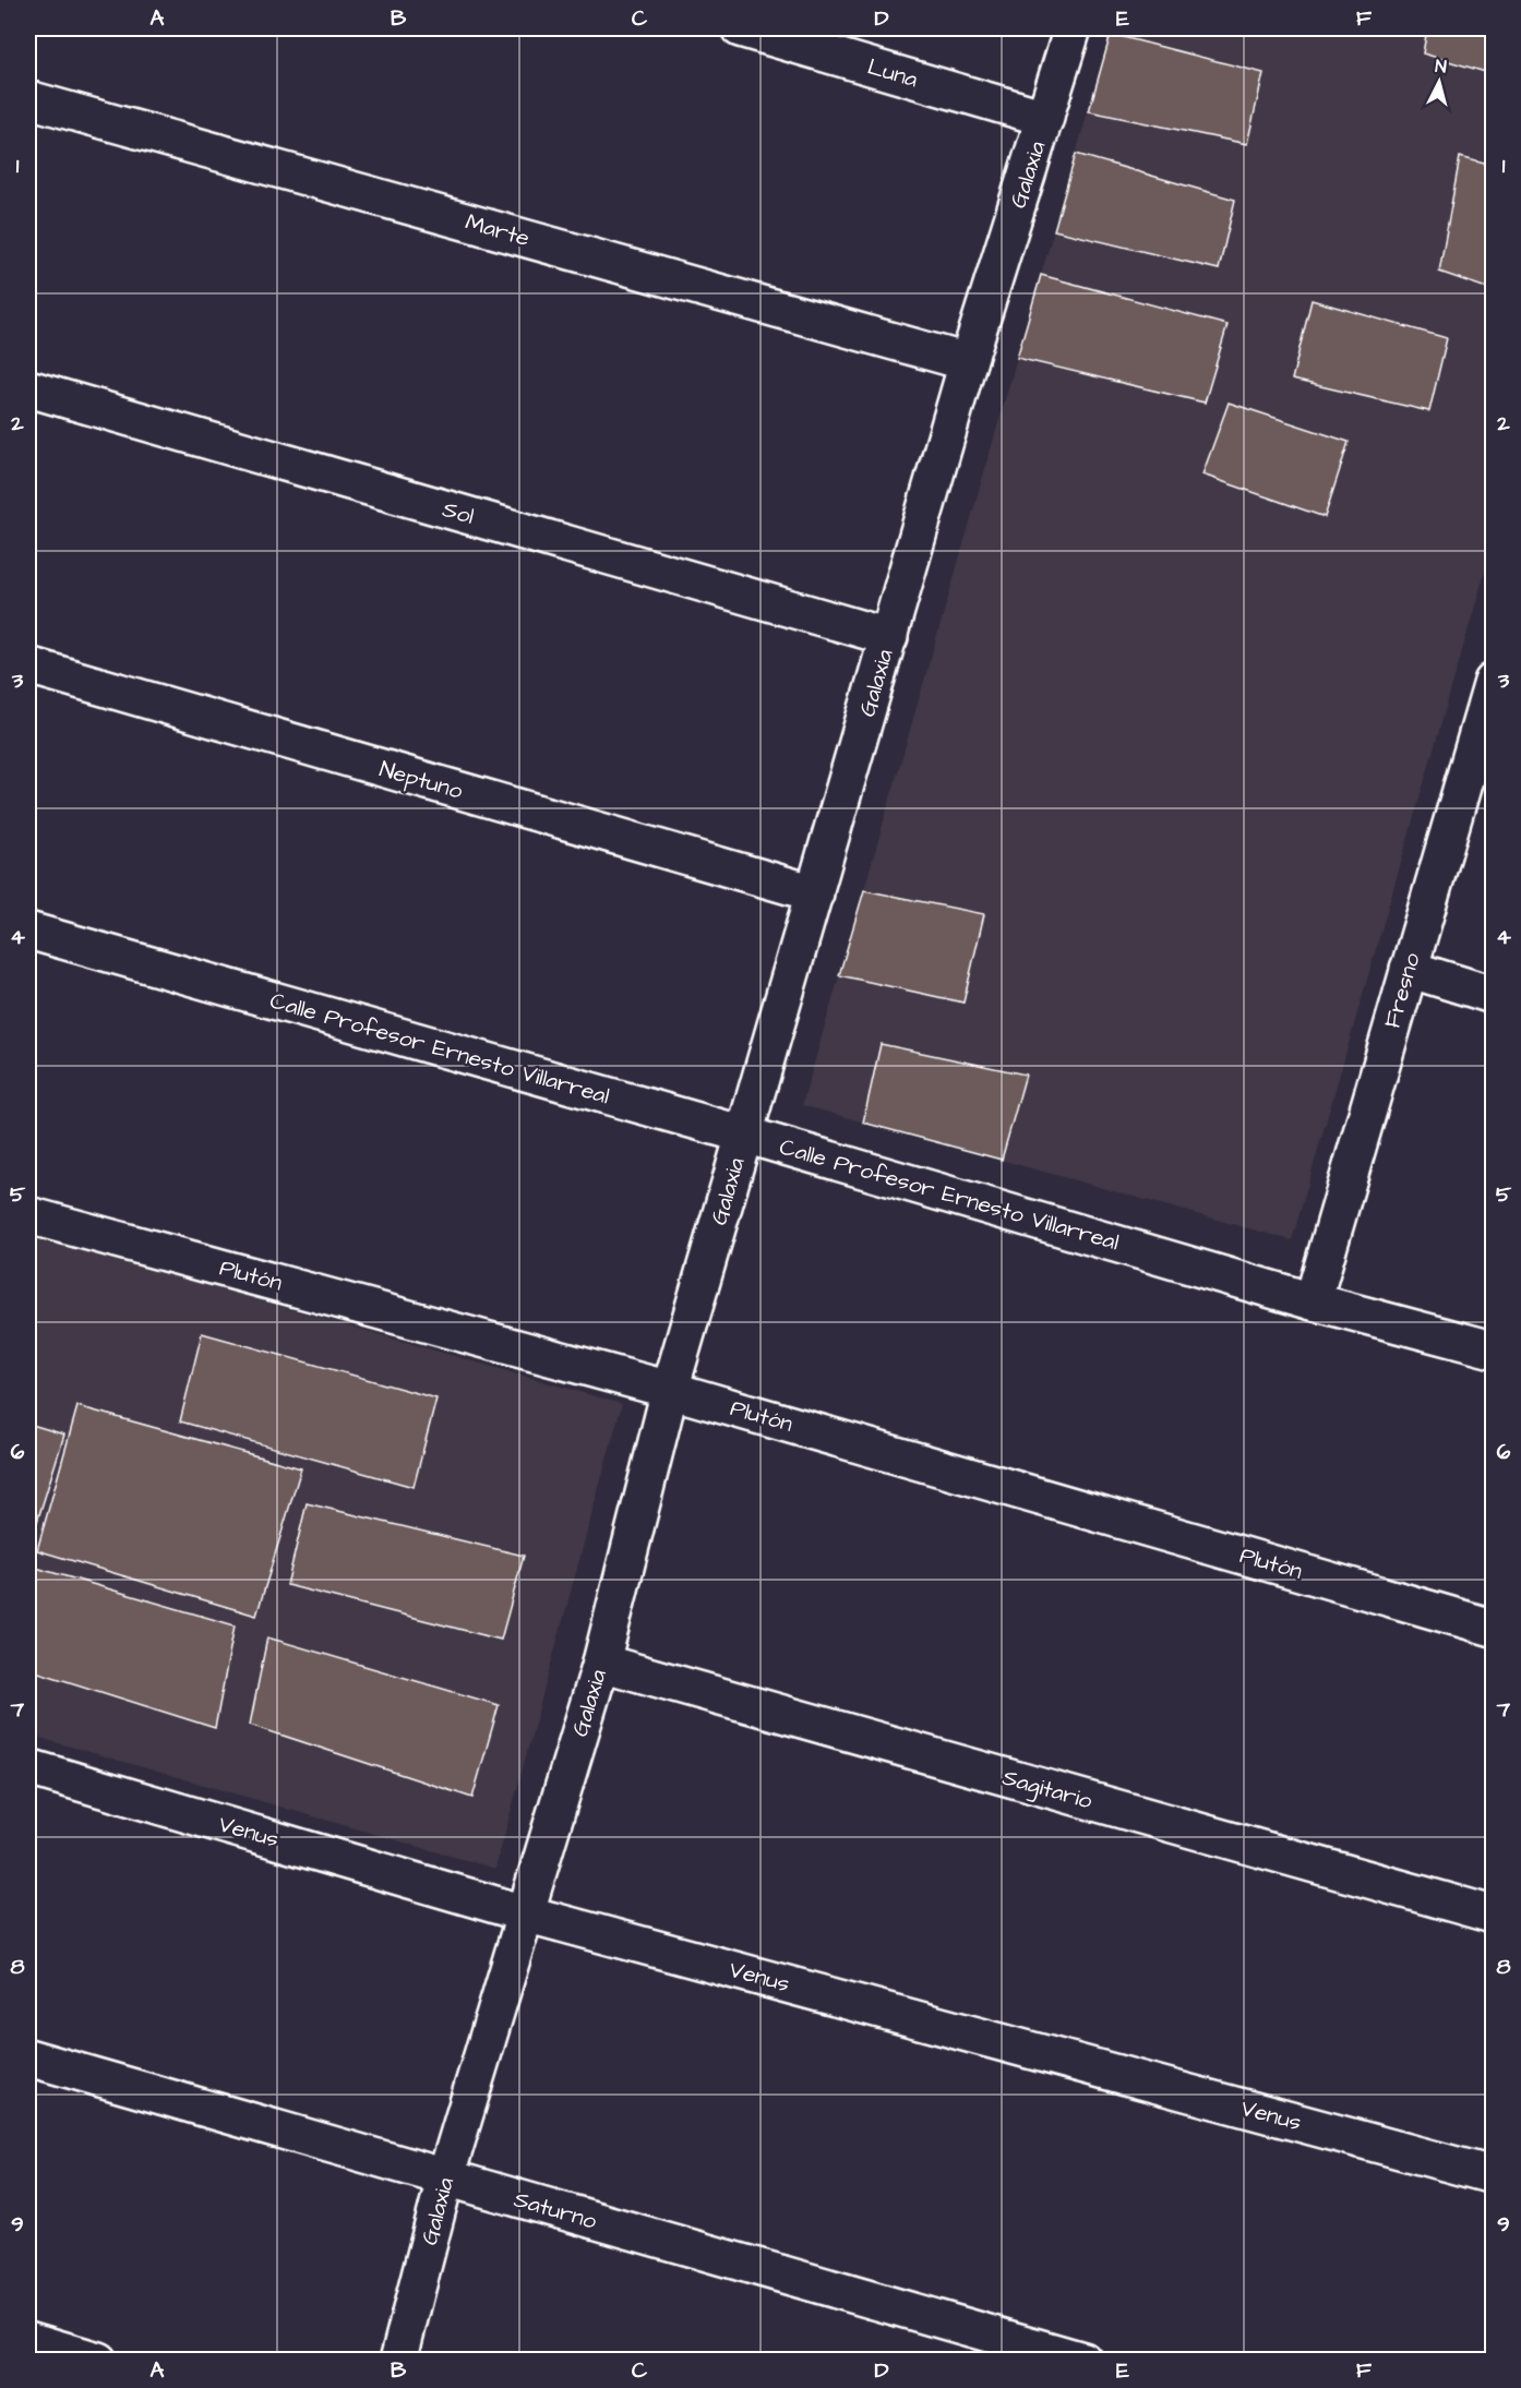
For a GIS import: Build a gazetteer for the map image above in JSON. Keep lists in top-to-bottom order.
{
  "streets": {
    "street": [
      "Luna",
      "Galaxia",
      "Marte",
      "Sol",
      "Neptuno",
      "Fresno",
      "Calle Profesor Ernesto Villarreal",
      "Plutón",
      "Sagitario",
      "Venus",
      "Saturno"
    ]
  },
  "crossings": [
    ["Luna", "Galaxia"],
    ["Galaxia", "Marte"],
    ["Galaxia", "Sol"],
    ["Galaxia", "Neptuno"],
    ["Galaxia", "Calle Profesor Ernesto Villarreal"],
    ["Galaxia", "Plutón"],
    ["Galaxia", "Sagitario"],
    ["Galaxia", "Venus"],
    ["Galaxia", "Saturno"],
    ["Fresno", "Calle Profesor Ernesto Villarreal"]
  ],
  "north": "top",
  "grid": {
    "columns": [
      "A",
      "B",
      "C",
      "D",
      "E",
      "F"
    ],
    "rows": [
      "1",
      "2",
      "3",
      "4",
      "5",
      "6",
      "7",
      "8",
      "9"
    ]
  }
}
